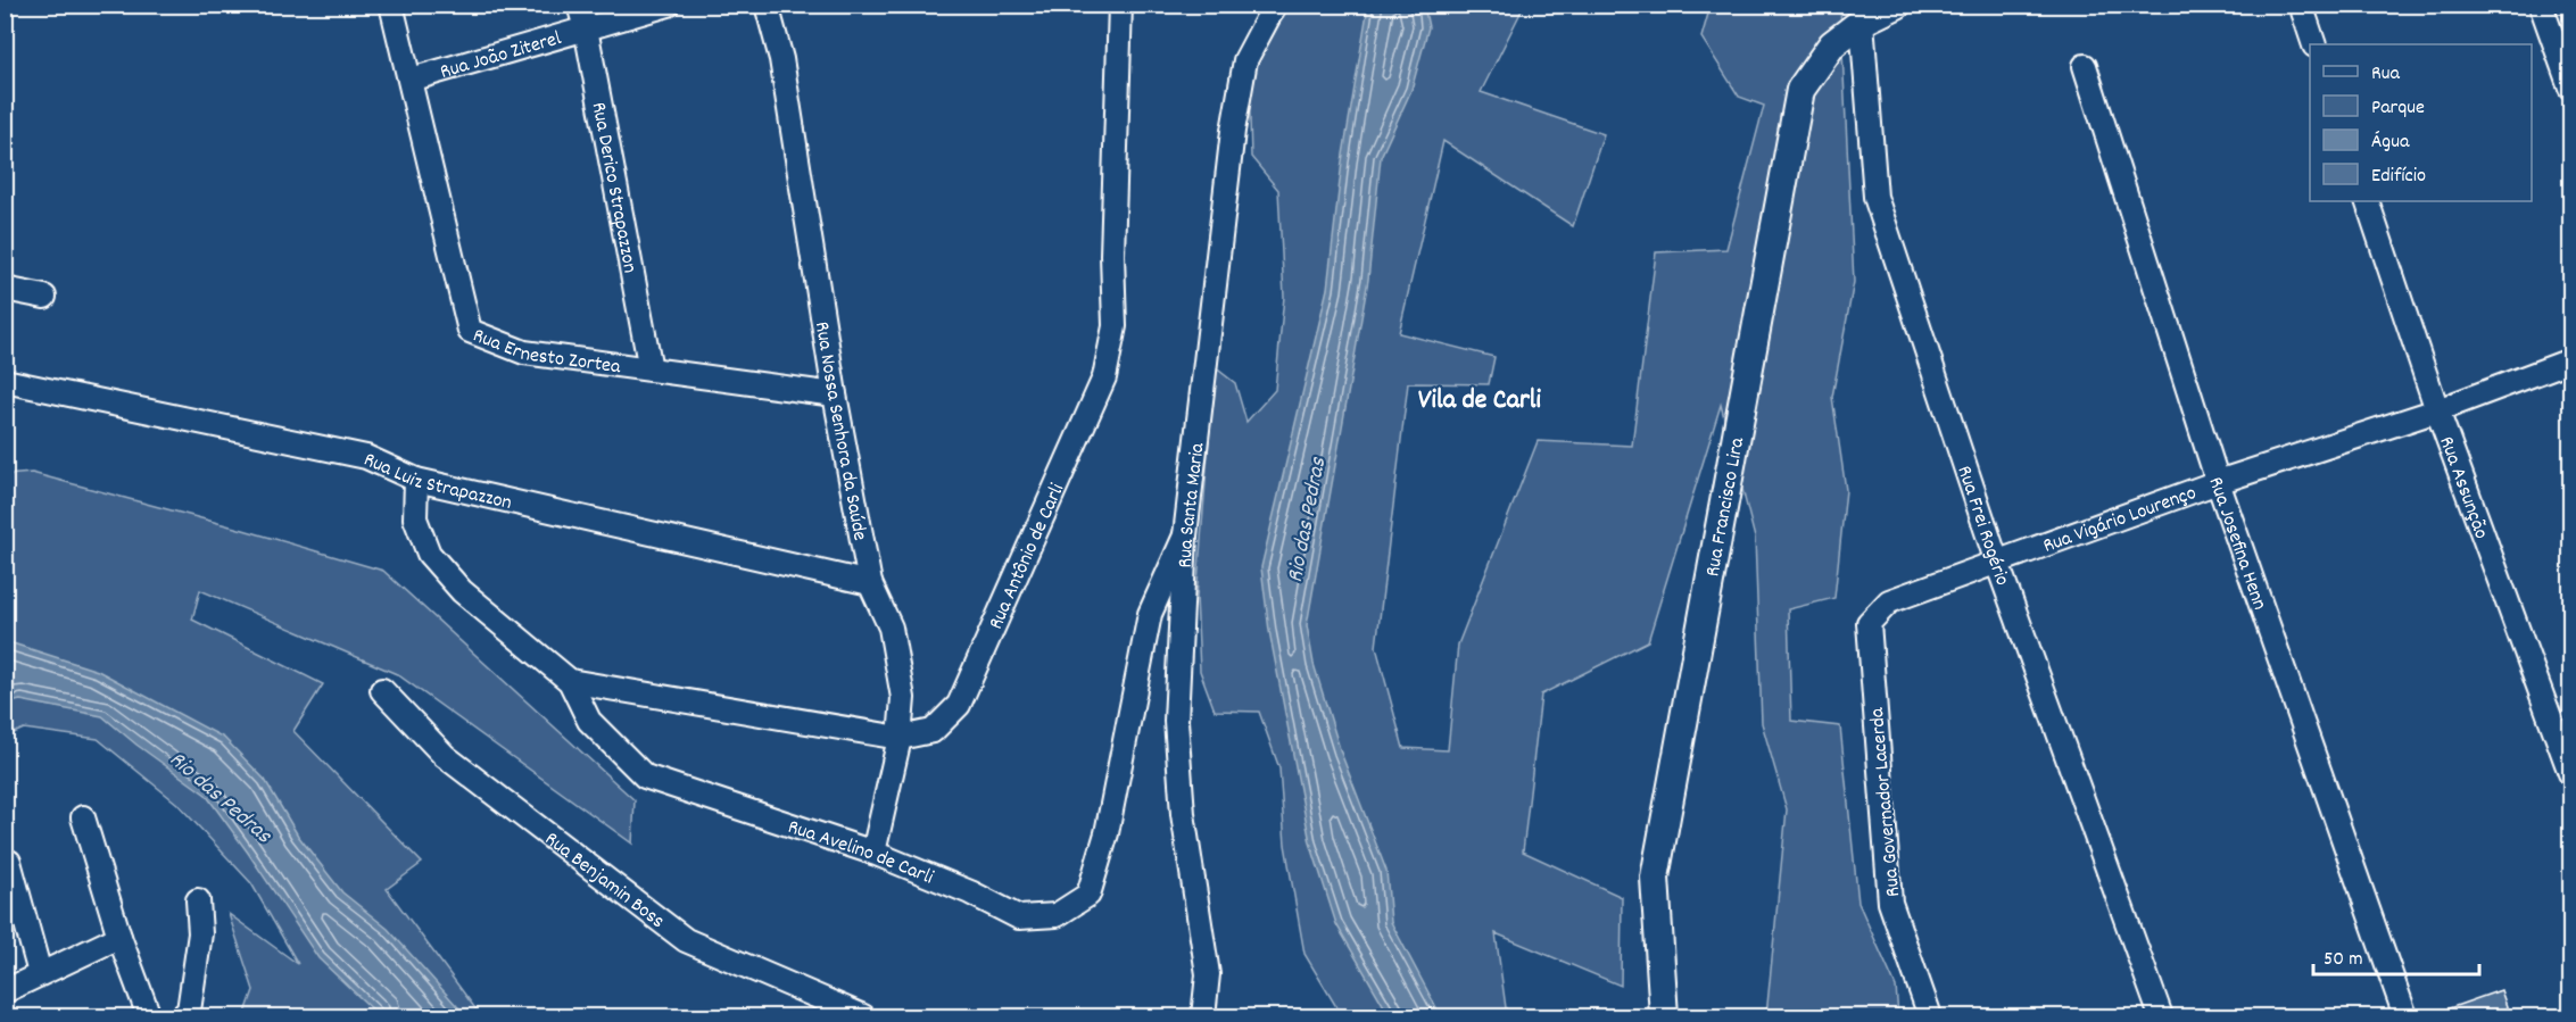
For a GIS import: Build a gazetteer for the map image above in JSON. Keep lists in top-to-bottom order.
{
  "streets": {
    "street": [
      "Rua João Ziterel",
      "Rua Derico Strapazzon",
      "Rua Ernesto Zortea",
      "Rua Nossa Senhora da Saúde",
      "Rua Luiz Strapazzon",
      "Rua Assunção",
      "Rua Santa Maria",
      "Rua Francisco Lira",
      "Rua Vigário Lourenço",
      "Rua Frei Rogério",
      "Rua Josefina Henn",
      "Rua Antônio de Carli",
      "Rua Governador Lacerda",
      "Rua Avelino de Carli",
      "Rua Benjamin Boss"
    ]
  },
  "crossings": [
    ["Rua João Ziterel", "Rua Derico Strapazzon"],
    ["Rua João Ziterel", "Rua Ernesto Zortea"],
    ["Rua Derico Strapazzon", "Rua Ernesto Zortea"],
    ["Rua Ernesto Zortea", "Rua Nossa Senhora da Saúde"],
    ["Rua Nossa Senhora da Saúde", "Rua Luiz Strapazzon"],
    ["Rua Nossa Senhora da Saúde", "Rua Antônio de Carli"],
    ["Rua Nossa Senhora da Saúde", "Rua Avelino de Carli"],
    ["Rua Luiz Strapazzon", "Rua Avelino de Carli"],
    ["Rua Assunção", "Rua Vigário Lourenço"],
    ["Rua Santa Maria", "Rua Avelino de Carli"],
    ["Rua Francisco Lira", "Rua Frei Rogério"],
    ["Rua Vigário Lourenço", "Rua Frei Rogério"],
    ["Rua Vigário Lourenço", "Rua Josefina Henn"],
    ["Rua Vigário Lourenço", "Rua Governador Lacerda"],
    ["Rua Antônio de Carli", "Rua Avelino de Carli"]
  ],
  "districts": ["Vila de Carli"],
  "water": ["Rio das Pedras"],
  "legend": [
    "Rua",
    "Parque",
    "Água",
    "Edifício"
  ],
  "scale_bar": "50 m"
}
